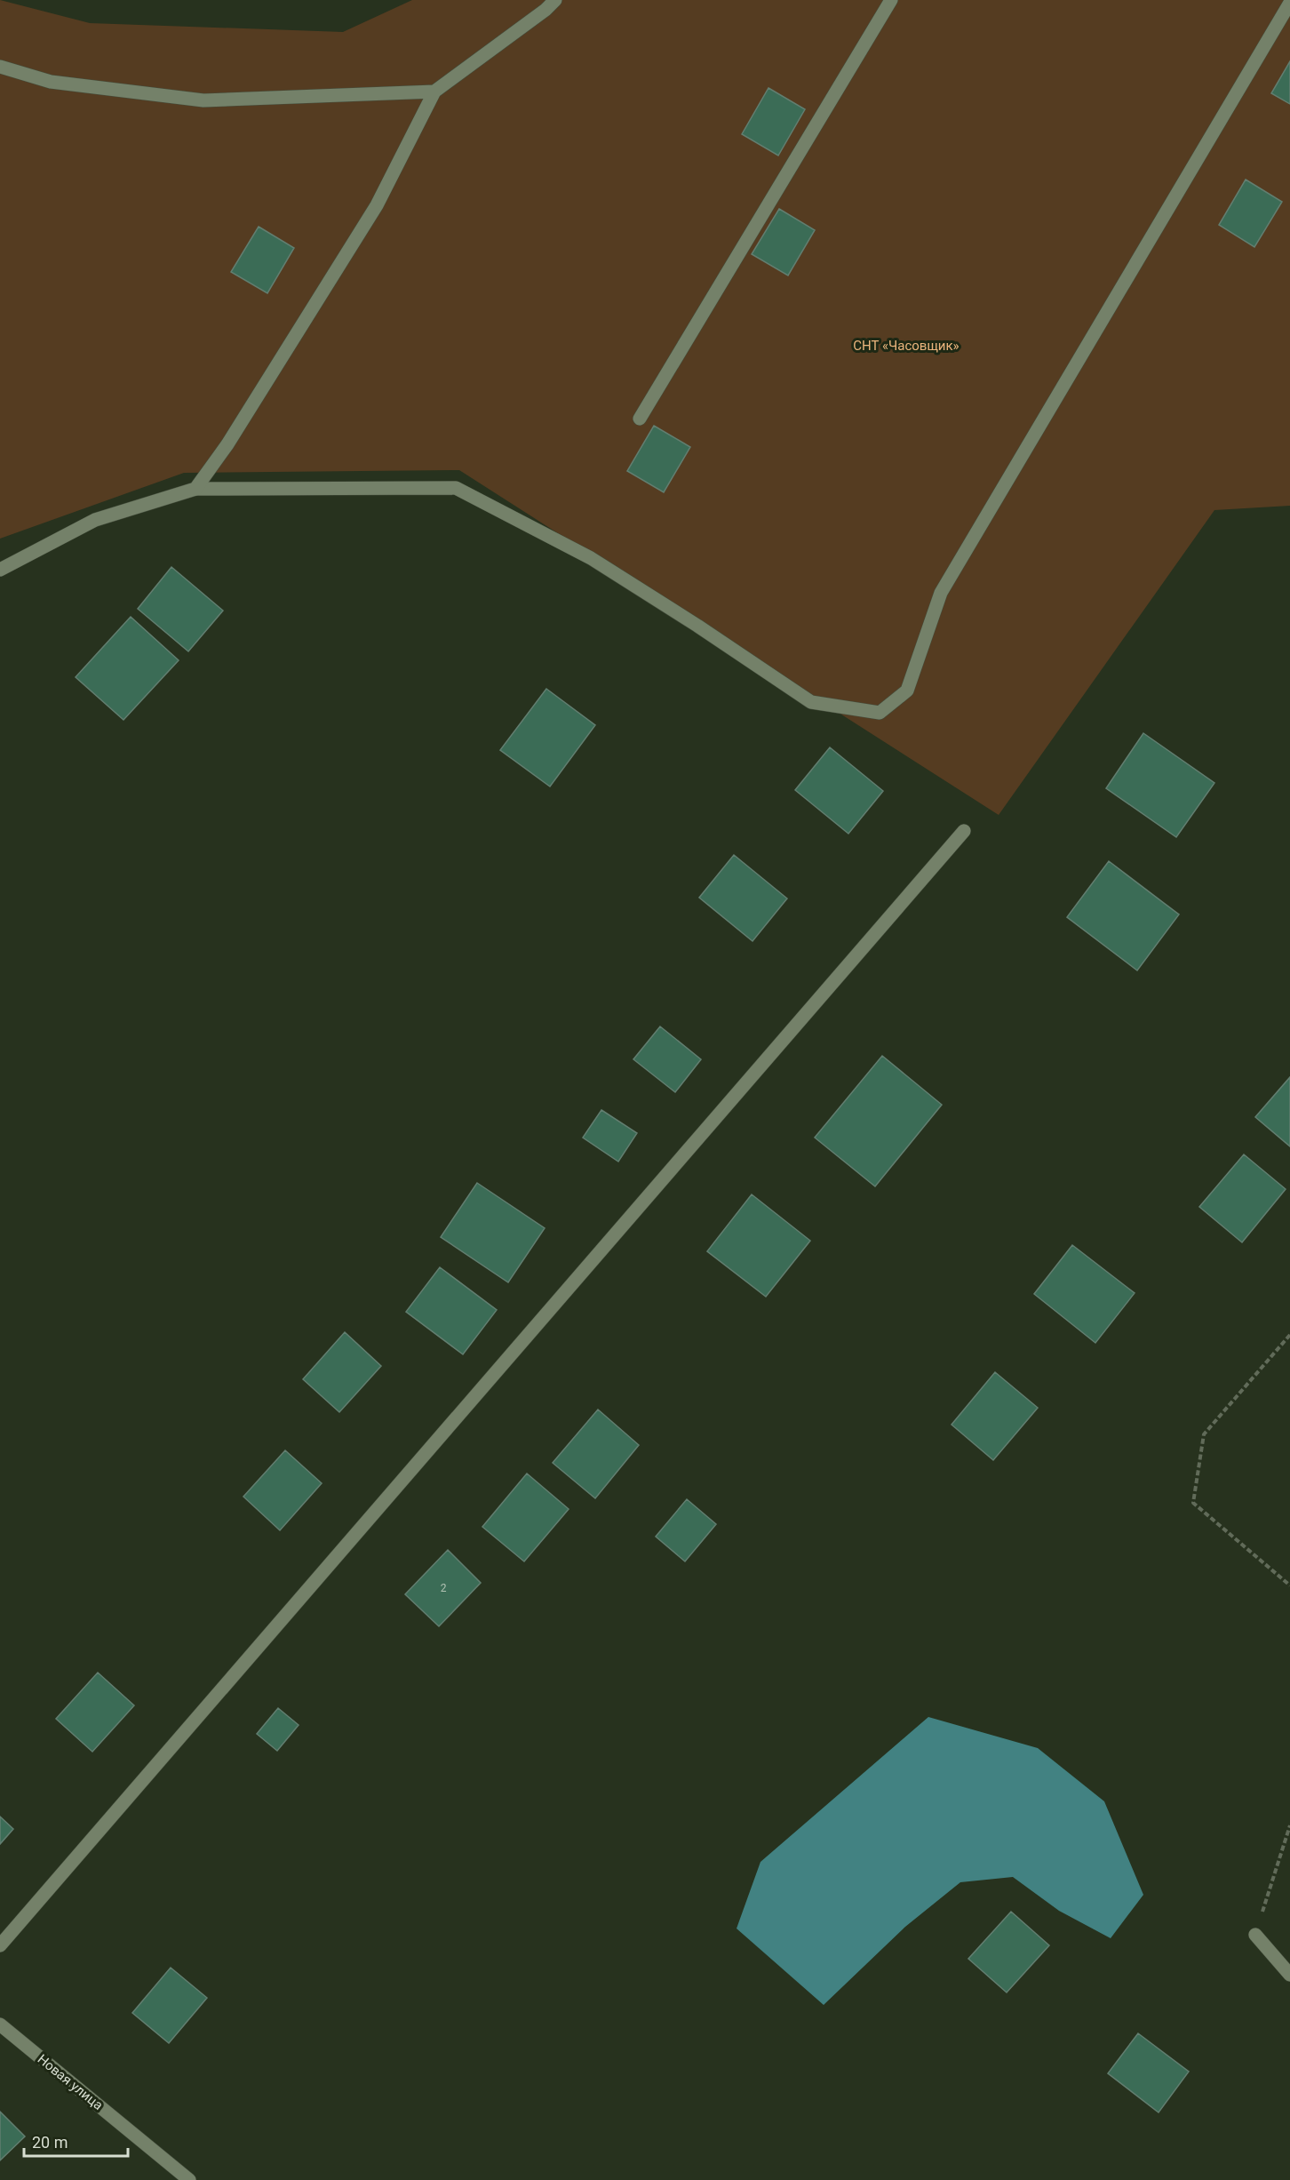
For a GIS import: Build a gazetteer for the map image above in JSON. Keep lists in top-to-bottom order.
{
  "streets": {
    "street": ["Новая улица"]
  },
  "parks": ["СНТ «Часовщик»"],
  "house_numbers": ["2"],
  "scale_bar": "20 m"
}
